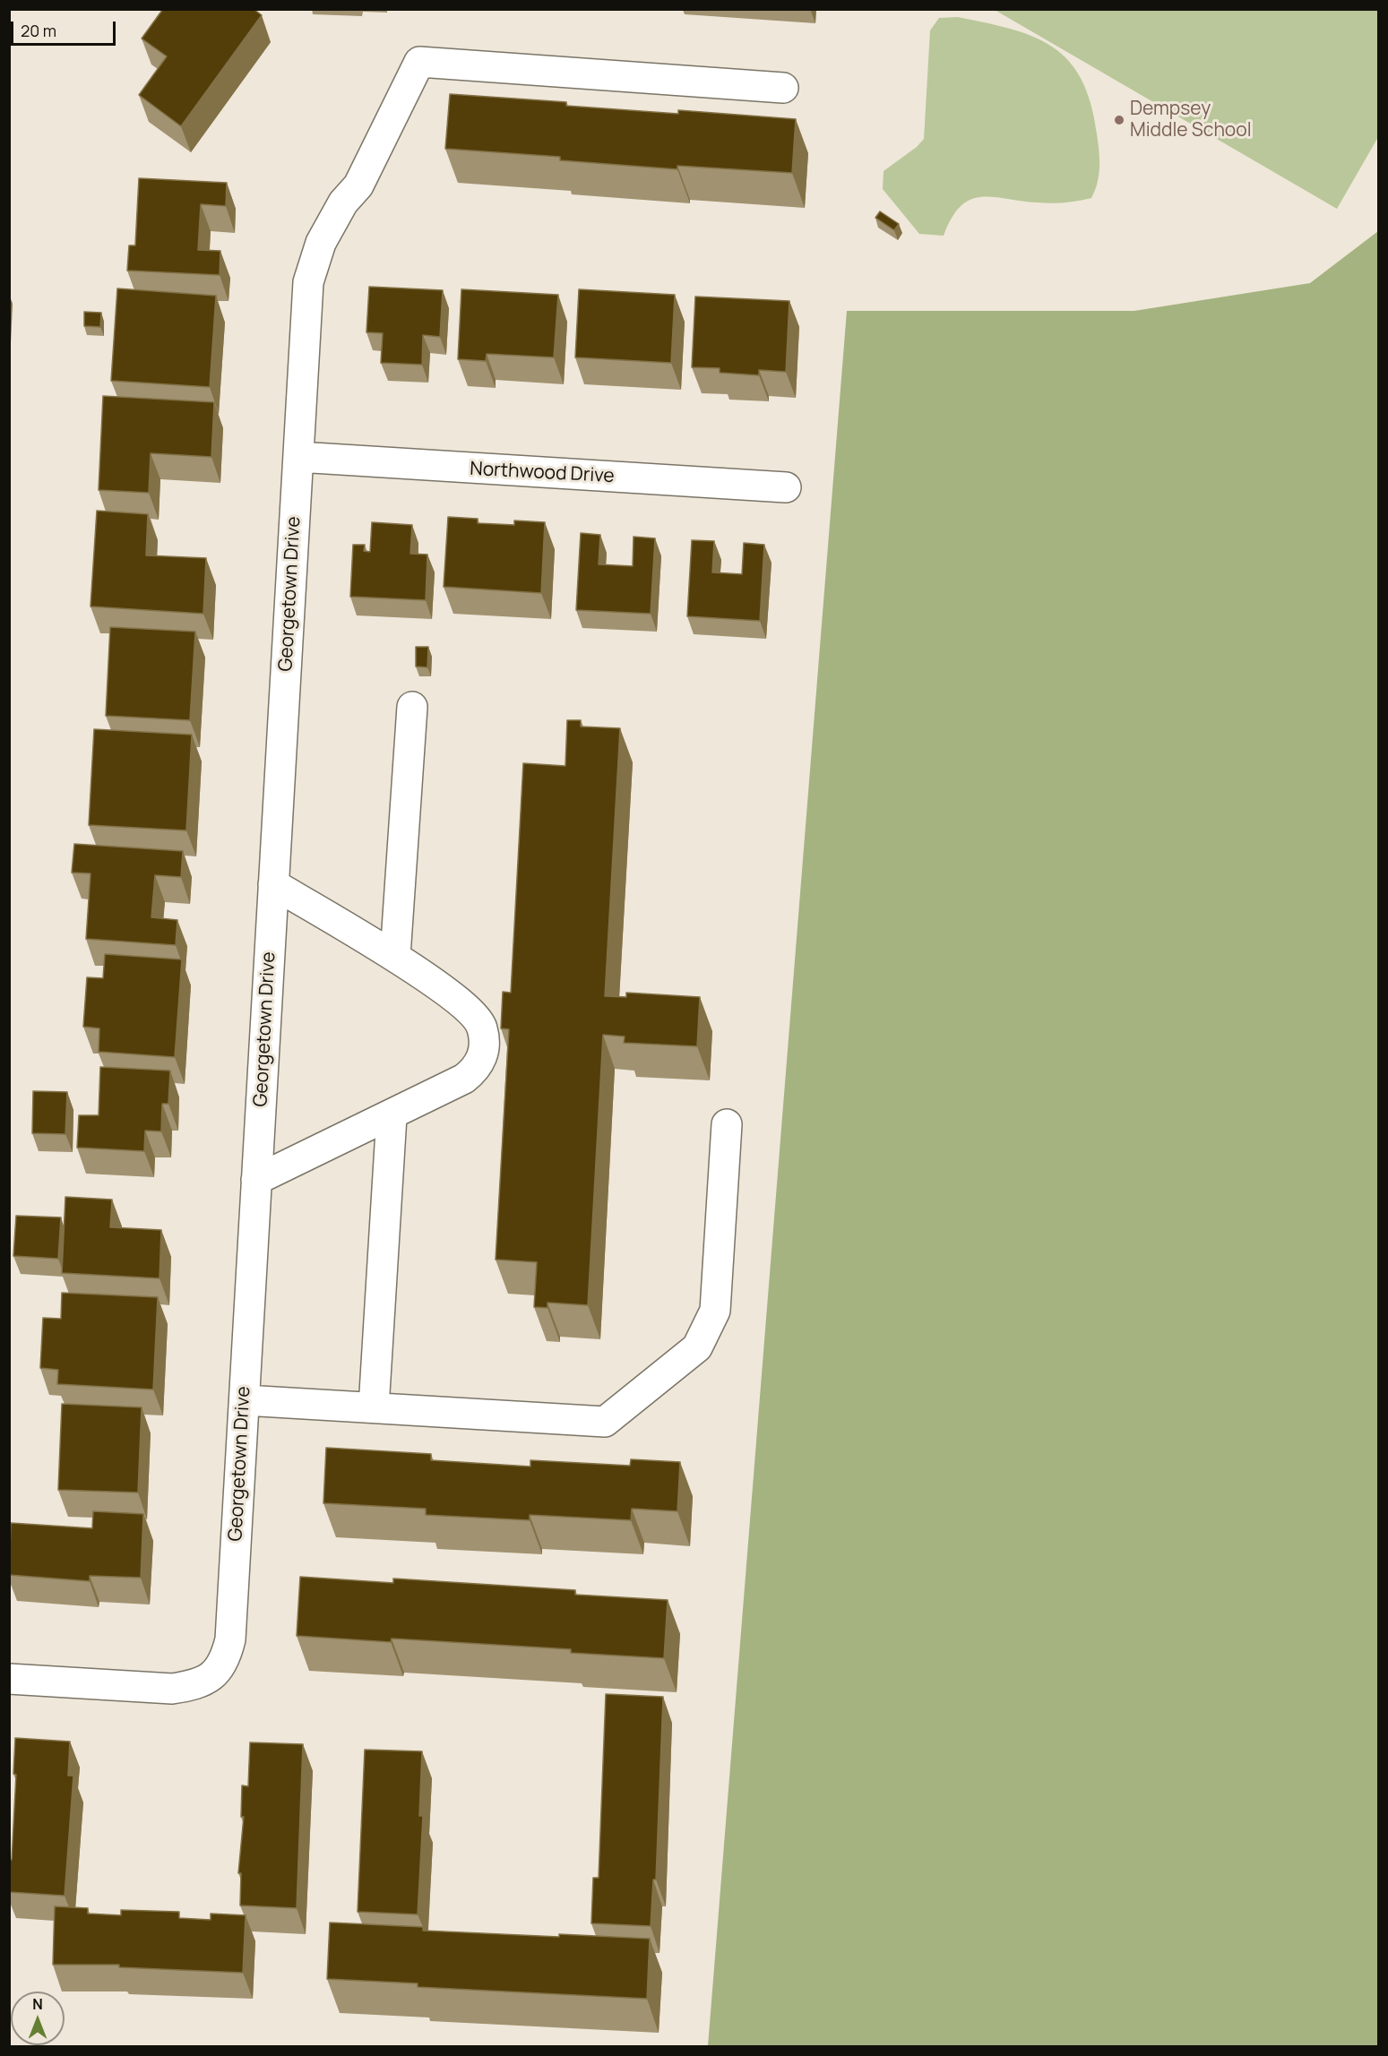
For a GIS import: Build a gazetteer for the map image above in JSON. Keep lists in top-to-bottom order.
{
  "streets": {
    "street": ["Northwood Drive", "Georgetown Drive"]
  },
  "crossings": [
    ["Northwood Drive", "Georgetown Drive"]
  ],
  "places": ["Dempsey Middle School"],
  "scale_bar": "20 m",
  "north": "top"
}
